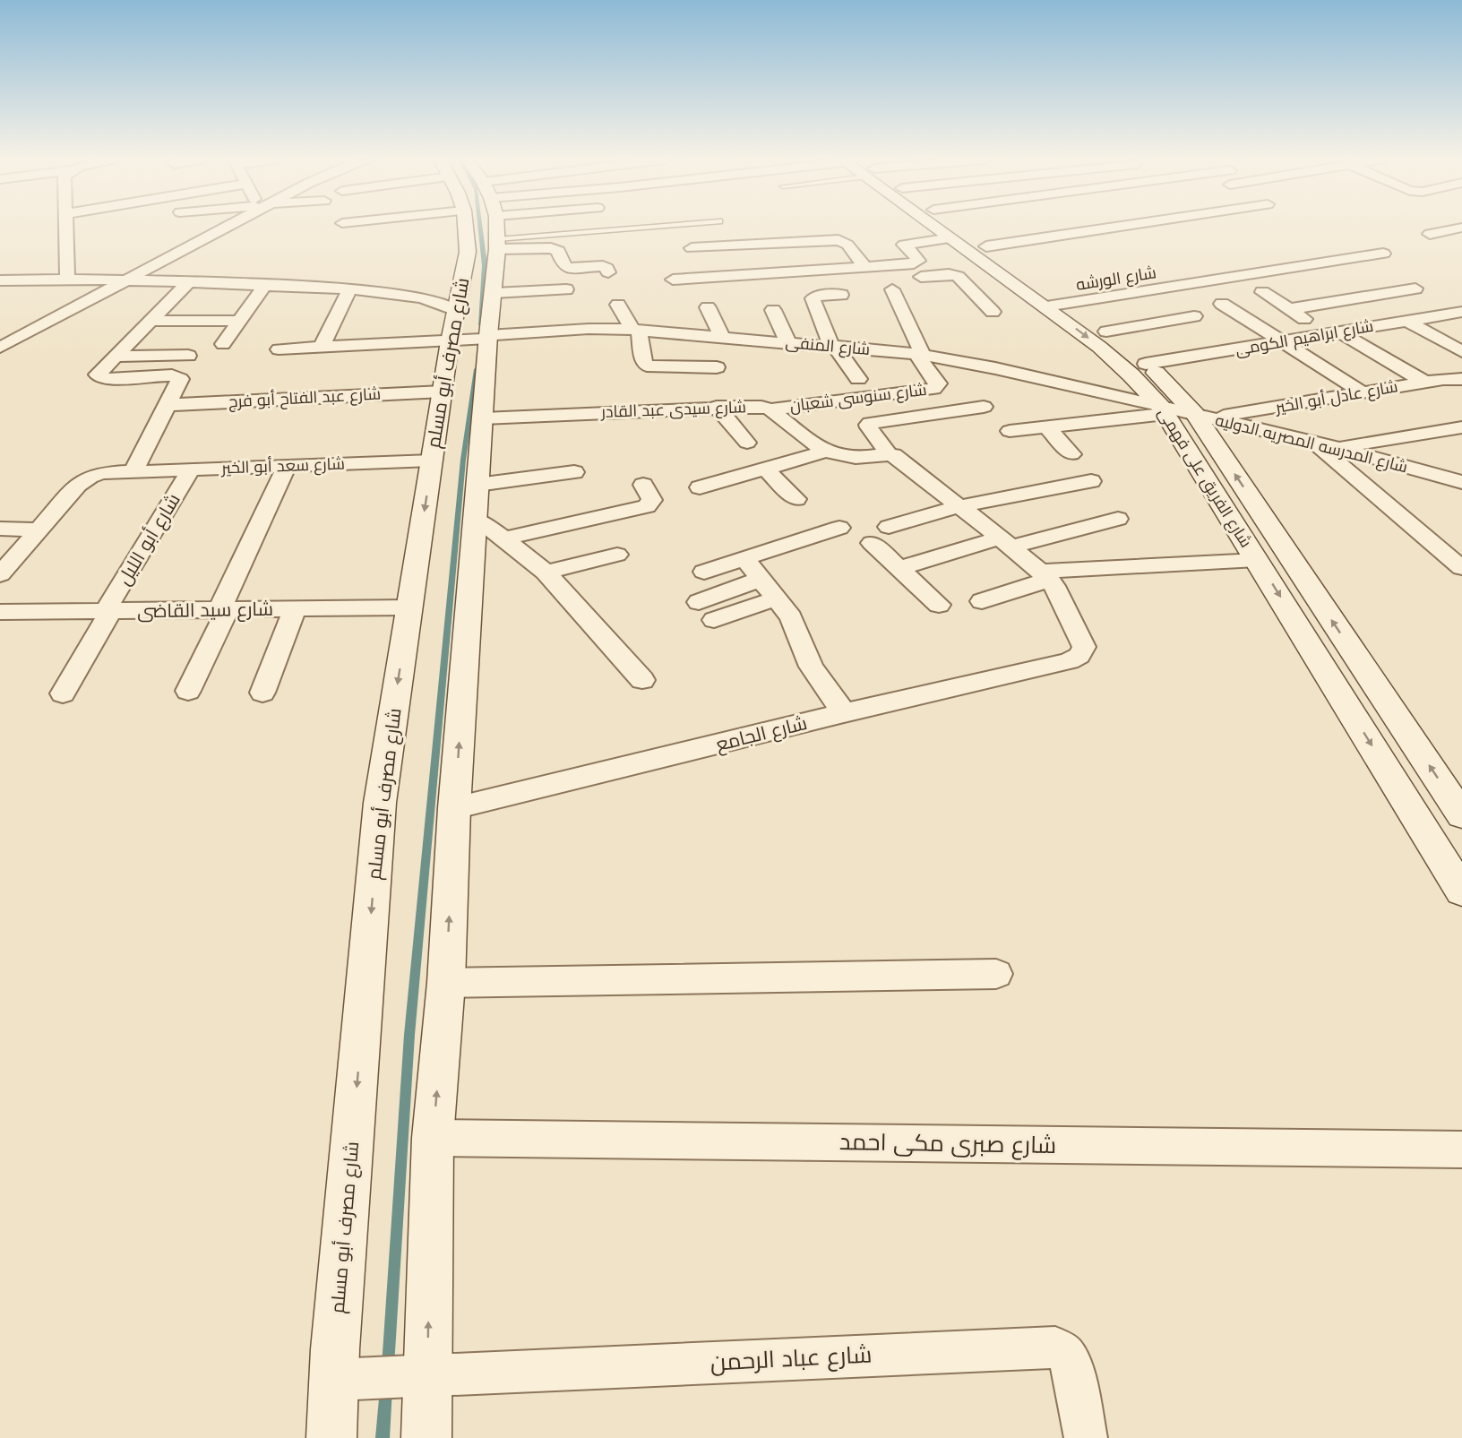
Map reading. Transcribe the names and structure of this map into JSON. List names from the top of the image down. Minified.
{"streets":{"street":["شارع الورشه","شارع ابراهيم الكومى","شارع المنفى","شارع مصرف أبو مسلم","شارع عادل أبو الخير","شارع عبد الفتاح أبو فرج","شارع سنوسى شعبان","شارع سيدى عبد القادر","شارع المدرسه المصريه الدوليه","شارع سعد أبو الخير","شارع الفريق على فهمى","شارع أبو الليل","شارع سيد القاضى","شارع الجامع","شارع صبرى مكى احمد","شارع عباد الرحمن"]},"crossings":[["شارع الورشه","شارع الفريق على فهمى"],["شارع ابراهيم الكومى","شارع الفريق على فهمى"],["شارع المنفى","شارع مصرف أبو مسلم"],["شارع المنفى","شارع سنوسى شعبان"],["شارع المنفى","شارع المدرسه المصريه الدوليه"],["شارع المنفى","شارع الفريق على فهمى"],["شارع مصرف أبو مسلم","شارع عبد الفتاح أبو فرج"],["شارع مصرف أبو مسلم","شارع سيدى عبد القادر"],["شارع مصرف أبو مسلم","شارع سعد أبو الخير"],["شارع مصرف أبو مسلم","شارع سيد القاضى"],["شارع مصرف أبو مسلم","شارع الجامع"],["شارع مصرف أبو مسلم","شارع صبرى مكى احمد"],["شارع مصرف أبو مسلم","شارع عباد الرحمن"],["شارع عادل أبو الخير","شارع المدرسه المصريه الدوليه"],["شارع عادل أبو الخير","شارع الفريق على فهمى"],["شارع سنوسى شعبان","شارع سيدى عبد القادر"],["شارع المدرسه المصريه الدوليه","شارع الفريق على فهمى"],["شارع سعد أبو الخير","شارع أبو الليل"],["شارع أبو الليل","شارع سيد القاضى"]]}
